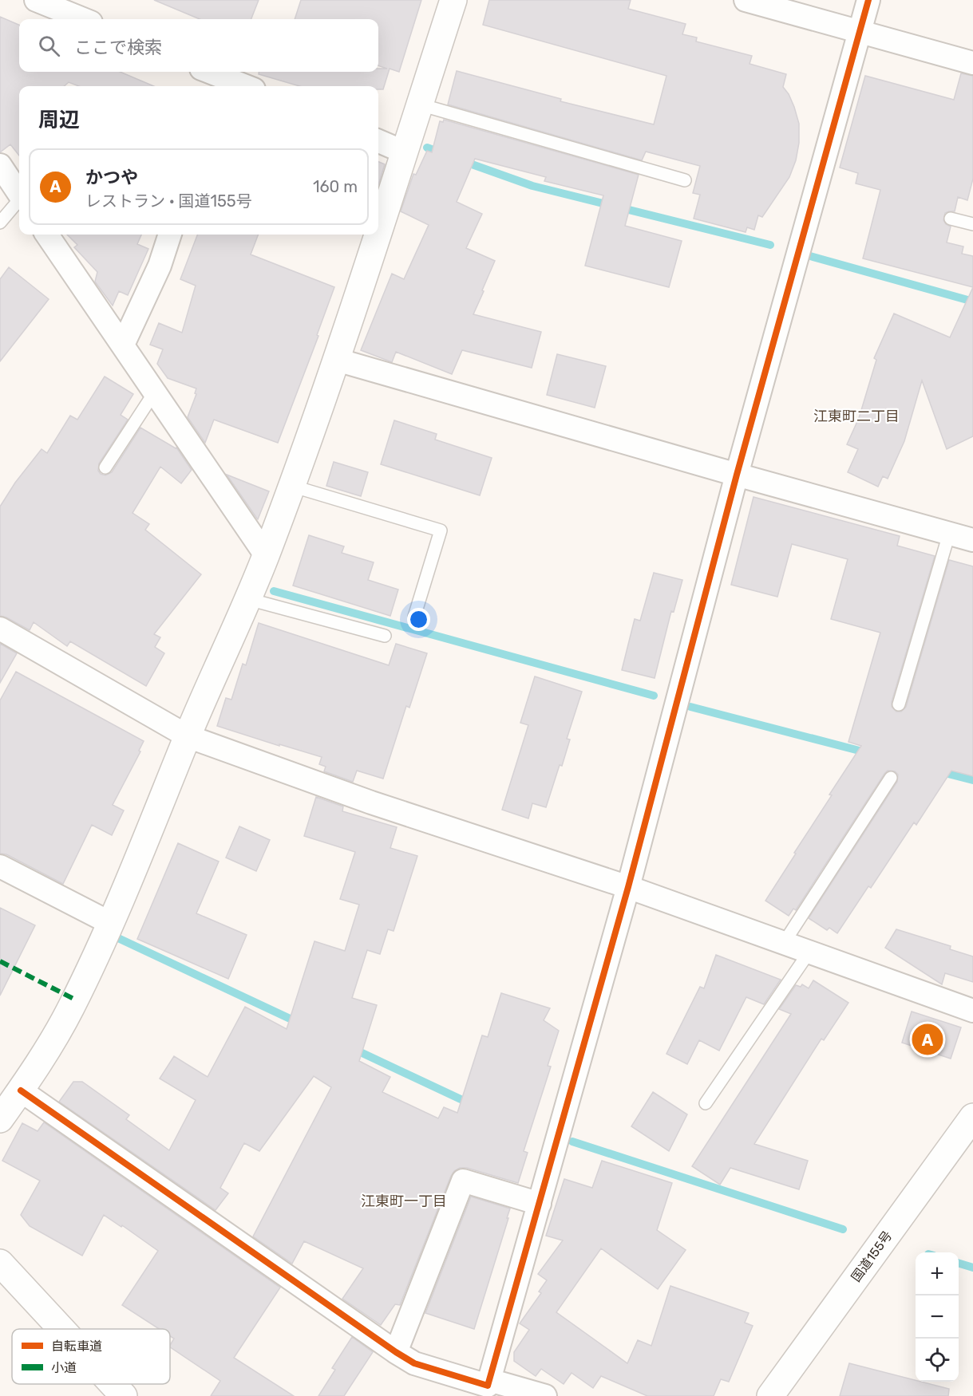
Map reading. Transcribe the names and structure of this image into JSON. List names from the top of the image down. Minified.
{"streets":{"main road":["国道155号"]},"districts":["江東町二丁目","江東町一丁目"],"legend":["自転車道","小道"],"page":{"search":"ここで検索","heading":"周辺","list":[{"mark":"A","name":"かつや","note":"レストラン · 国道155号","value":"160 m"}],"pins":"A","map_buttons":["+","−"]}}
